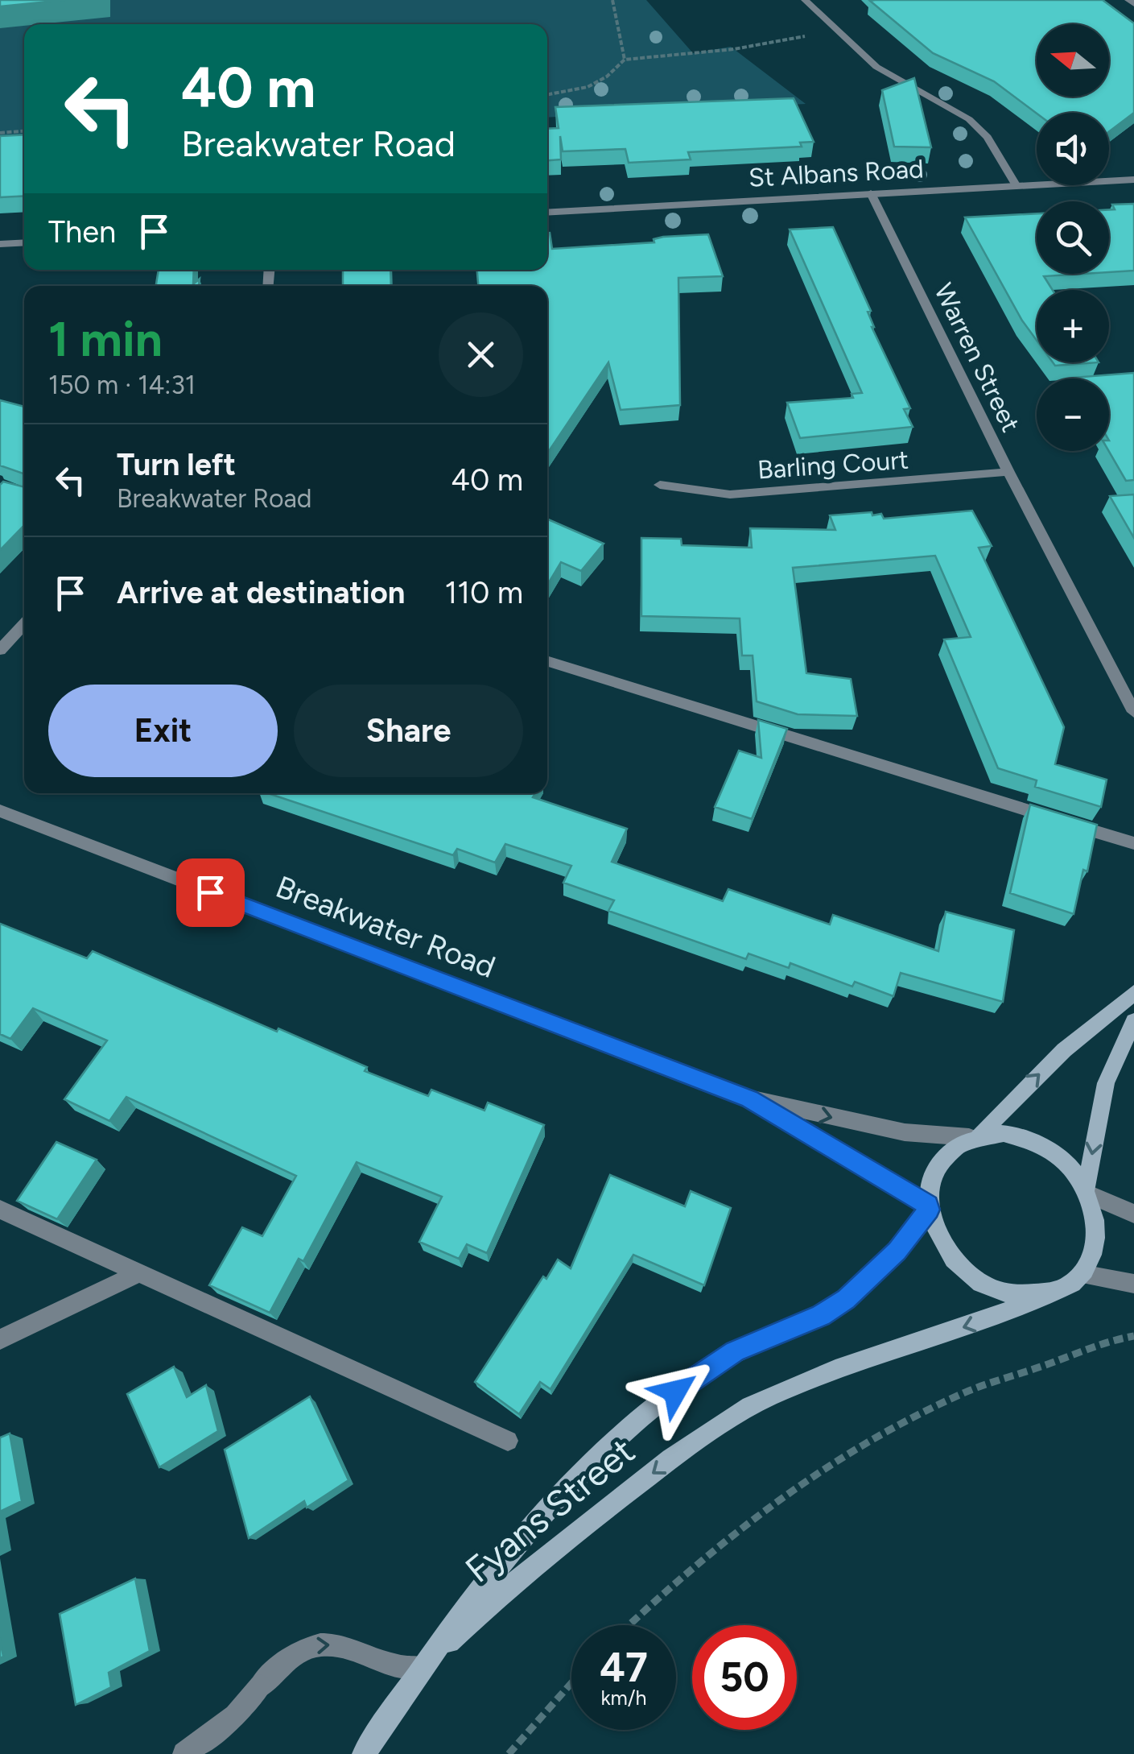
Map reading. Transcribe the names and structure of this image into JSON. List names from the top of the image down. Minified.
{"streets":{"main road":["Fyans Street"],"street":["St Albans Road","Warren Street","Barling Court","Breakwater Road"]},"crossings":[["St Albans Road","Warren Street"],["Warren Street","Barling Court"],["Breakwater Road","Fyans Street"]],"north":"left","page":{"map_buttons":["+","−"],"turn":["40 m","Breakwater Road"],"then":"Then","heading":["1 min","150 m · 14:31"],"list":[{"name":"Turn left","note":"Breakwater Road","value":"40 m"},{"name":"Arrive at destination","value":"110 m"}],"buttons":["Exit","Share"],"speed":"47 km/h","limit":"50"}}
